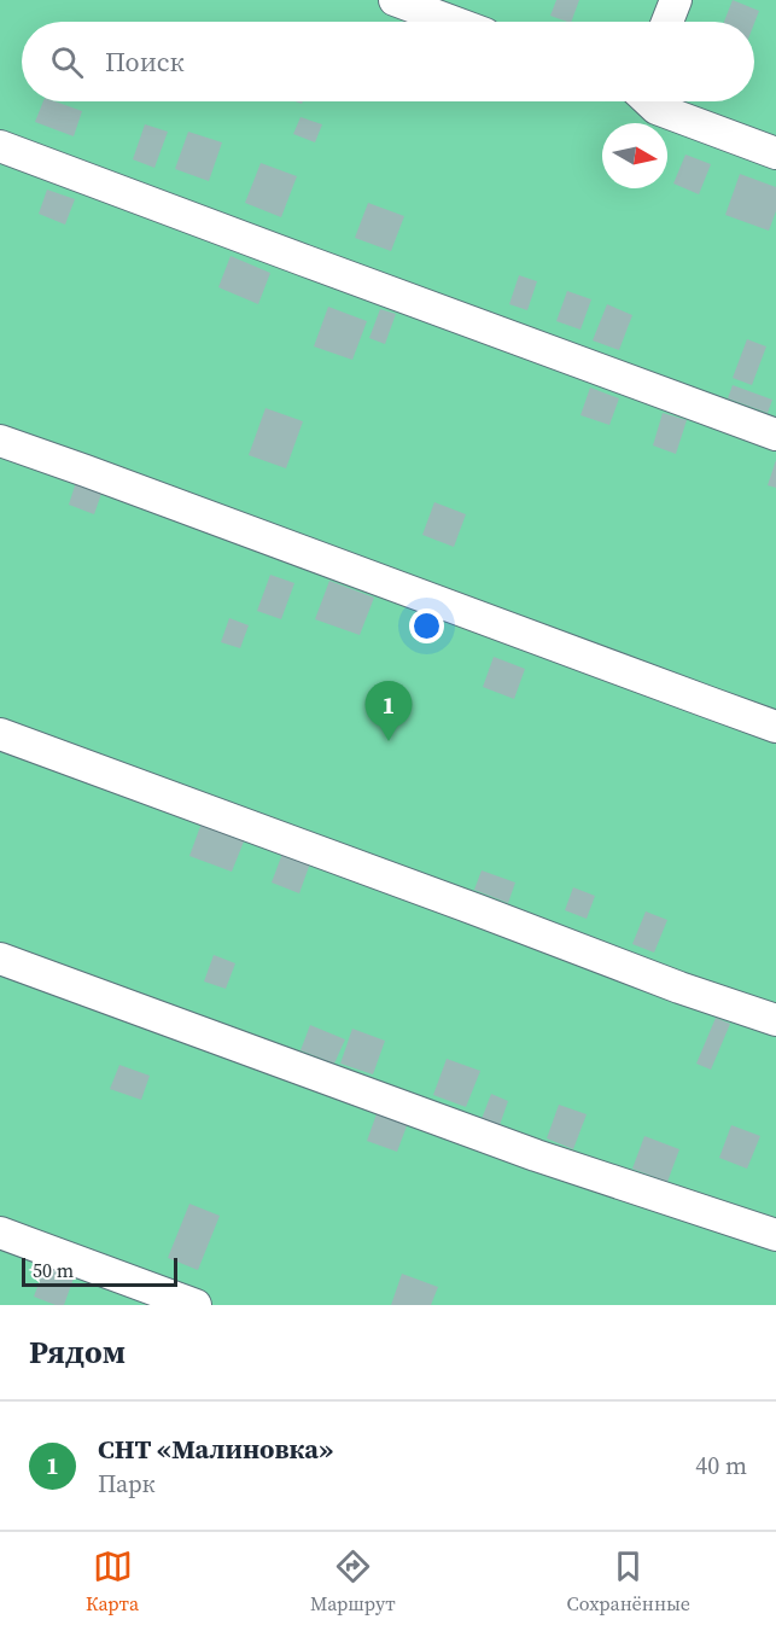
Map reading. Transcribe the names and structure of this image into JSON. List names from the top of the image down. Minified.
{"scale_bar":"50 m","north":"right","page":{"search":"Поиск","pins":"1","scale":"50 m","heading":"Рядом","list":[{"mark":"1","name":"СНТ «Малиновка»","note":"Парк","value":"40 m"}],"nav":["Карта","Маршрут","Сохранённые"]}}
